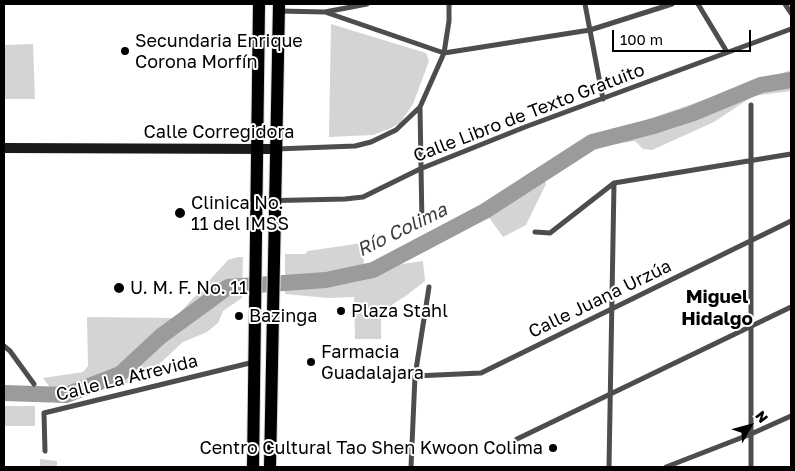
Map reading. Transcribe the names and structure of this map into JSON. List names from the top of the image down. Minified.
{"streets":{"street":["Calle Libro de Texto Gratuito","Calle Corregidora","Calle Juana Urzúa","Calle La Atrevida"]},"districts":["Miguel Hidalgo"],"water":["Río Colima"],"places":["Secundaria Enrique Corona Morfín","Clinica No. 11 del IMSS","U. M. F. No. 11","Plaza Stahl","Bazinga","Farmacia Guadalajara","Centro Cultural Tao Shen Kwoon Colima"],"scale_bar":"100 m","north":"top right"}
